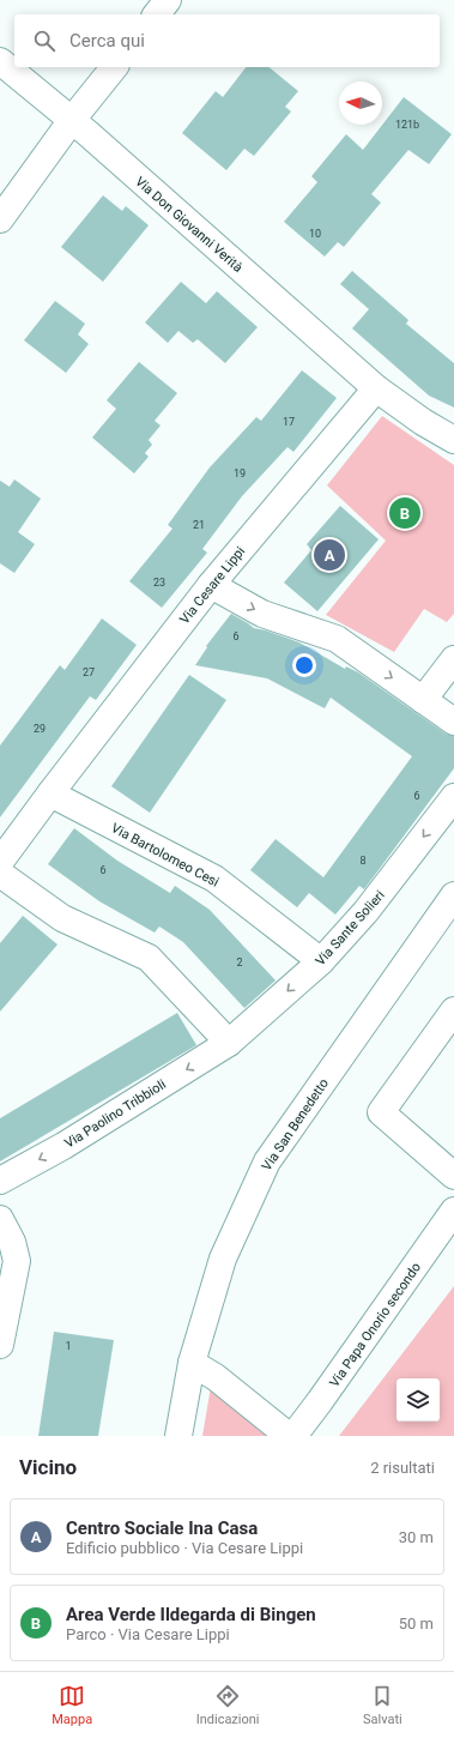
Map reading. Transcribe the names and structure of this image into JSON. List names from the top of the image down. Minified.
{"streets":{"street":["Via Don Giovanni Verità","Via Cesare Lippi","Via Bartolomeo Cesi","Via Sante Solieri","Via Paolino Tribbioli","Via San Benedetto","Via Papa Onorio secondo"]},"crossings":[["Via Don Giovanni Verità","Via Cesare Lippi"],["Via Cesare Lippi","Via Bartolomeo Cesi"],["Via Bartolomeo Cesi","Via Sante Solieri"],["Via Sante Solieri","Via Paolino Tribbioli"]],"one_way":["Via Sante Solieri","Via Paolino Tribbioli"],"house_numbers":["121b","10","17","19","21","23","6","27","29","6","8","6","2","1"],"north":"left","page":{"search":"Cerca qui","pins":["B","A"],"heading":["Vicino","2 risultati"],"list":[{"mark":"A","name":"Centro Sociale Ina Casa","note":"Edificio pubblico · Via Cesare Lippi","value":"30 m"},{"mark":"B","name":"Area Verde Ildegarda di Bingen","note":"Parco · Via Cesare Lippi","value":"50 m"}],"nav":["Mappa","Indicazioni","Salvati"]}}
